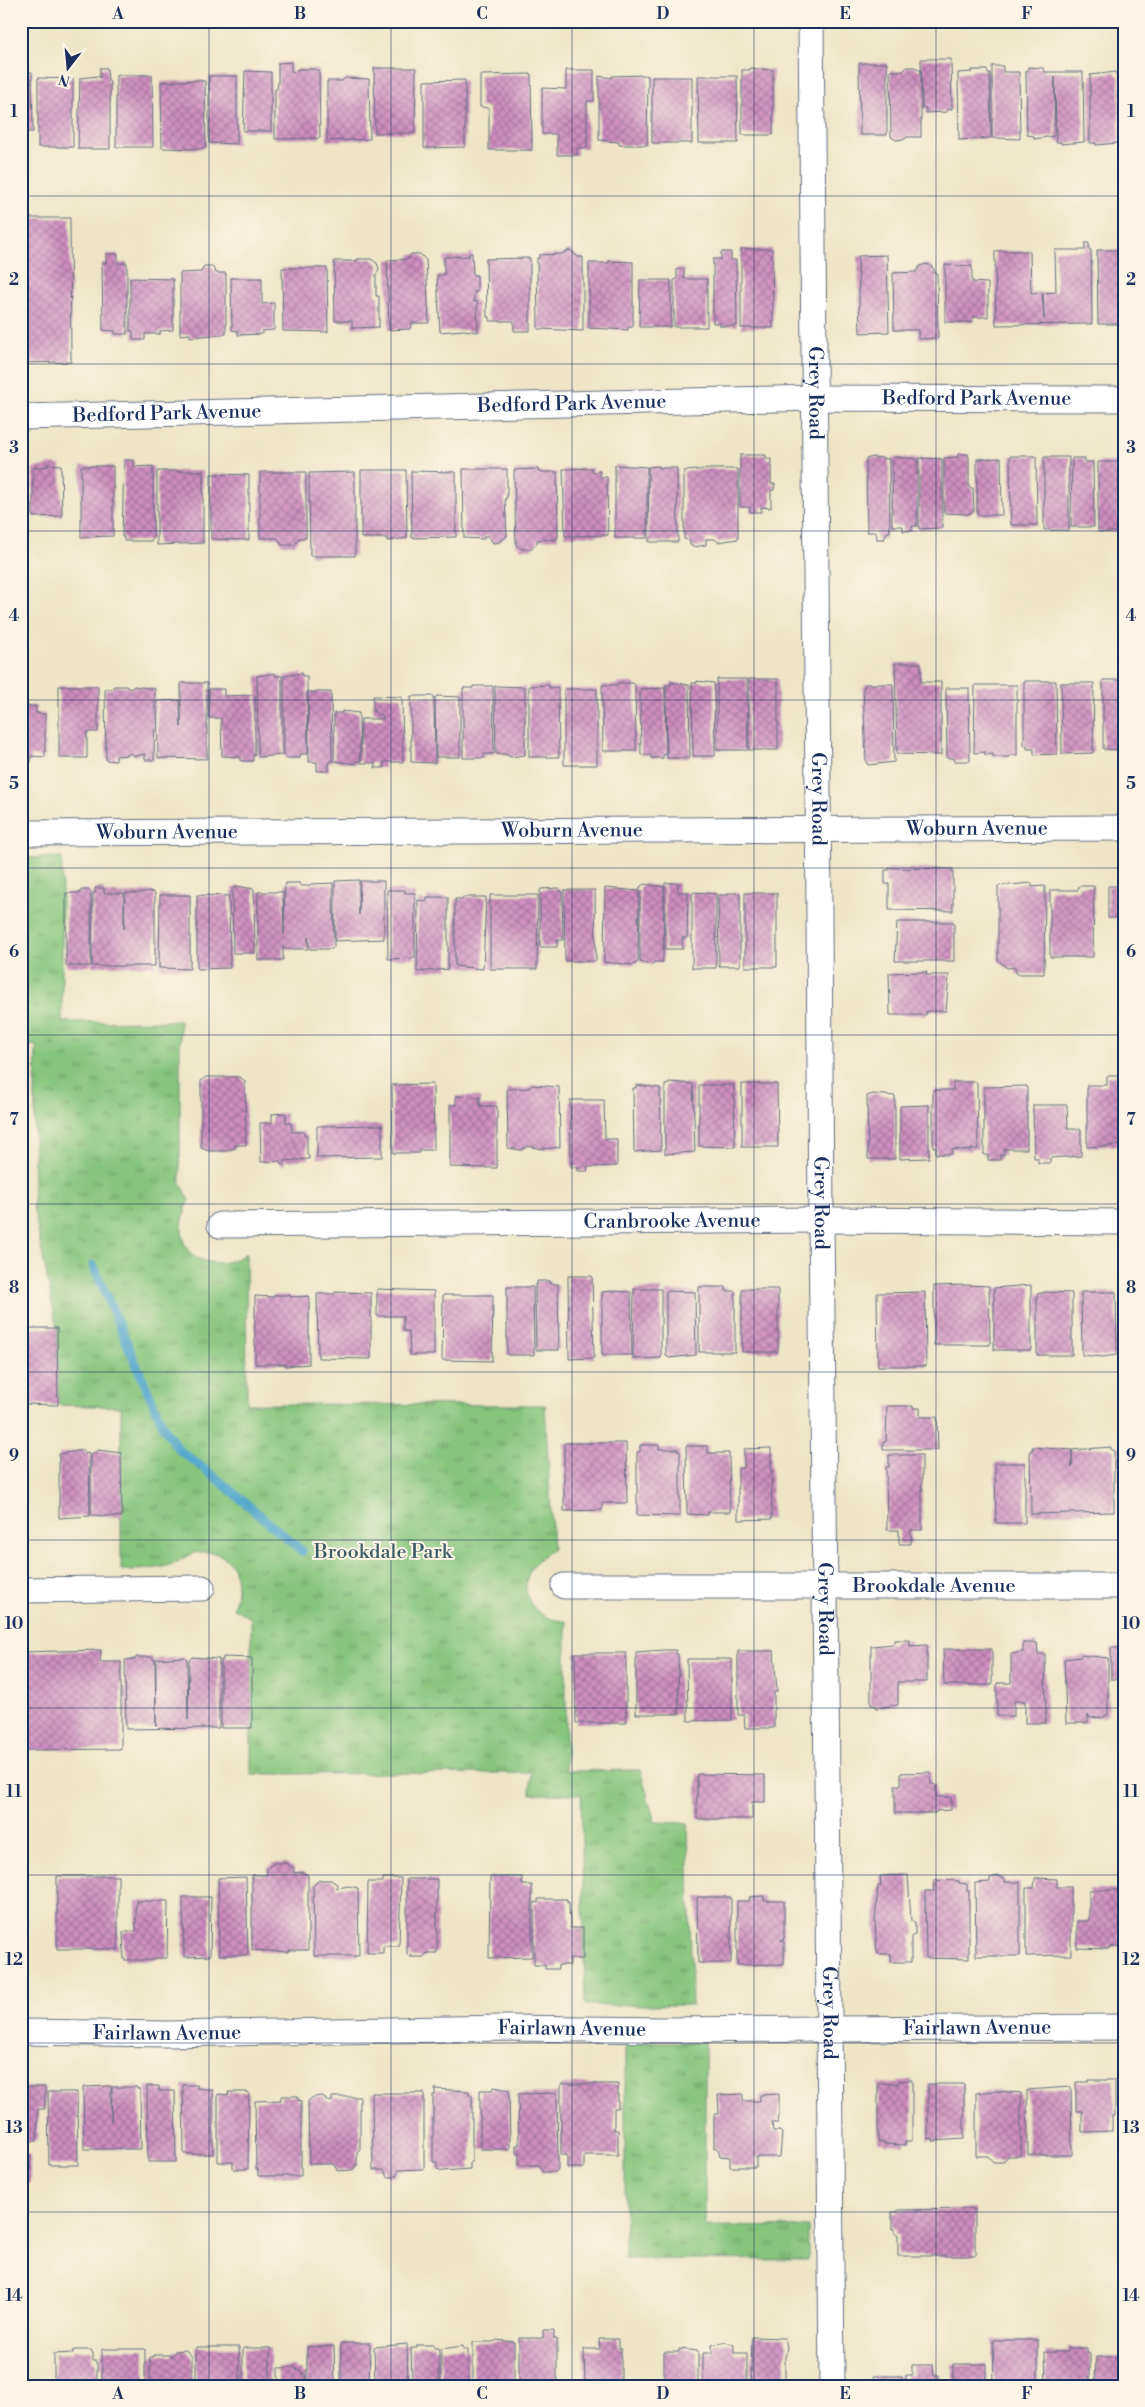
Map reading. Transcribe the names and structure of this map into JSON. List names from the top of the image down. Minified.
{"streets":{"street":["Grey Road","Bedford Park Avenue","Woburn Avenue","Cranbrooke Avenue","Brookdale Avenue","Fairlawn Avenue"]},"crossings":[["Grey Road","Bedford Park Avenue"],["Grey Road","Woburn Avenue"],["Grey Road","Cranbrooke Avenue"],["Grey Road","Brookdale Avenue"],["Grey Road","Fairlawn Avenue"]],"parks":["Brookdale Park"],"north":"bottom","grid":{"columns":["A","B","C","D","E","F"],"rows":["1","2","3","4","5","6","7","8","9","10","11","12","13","14"]}}
